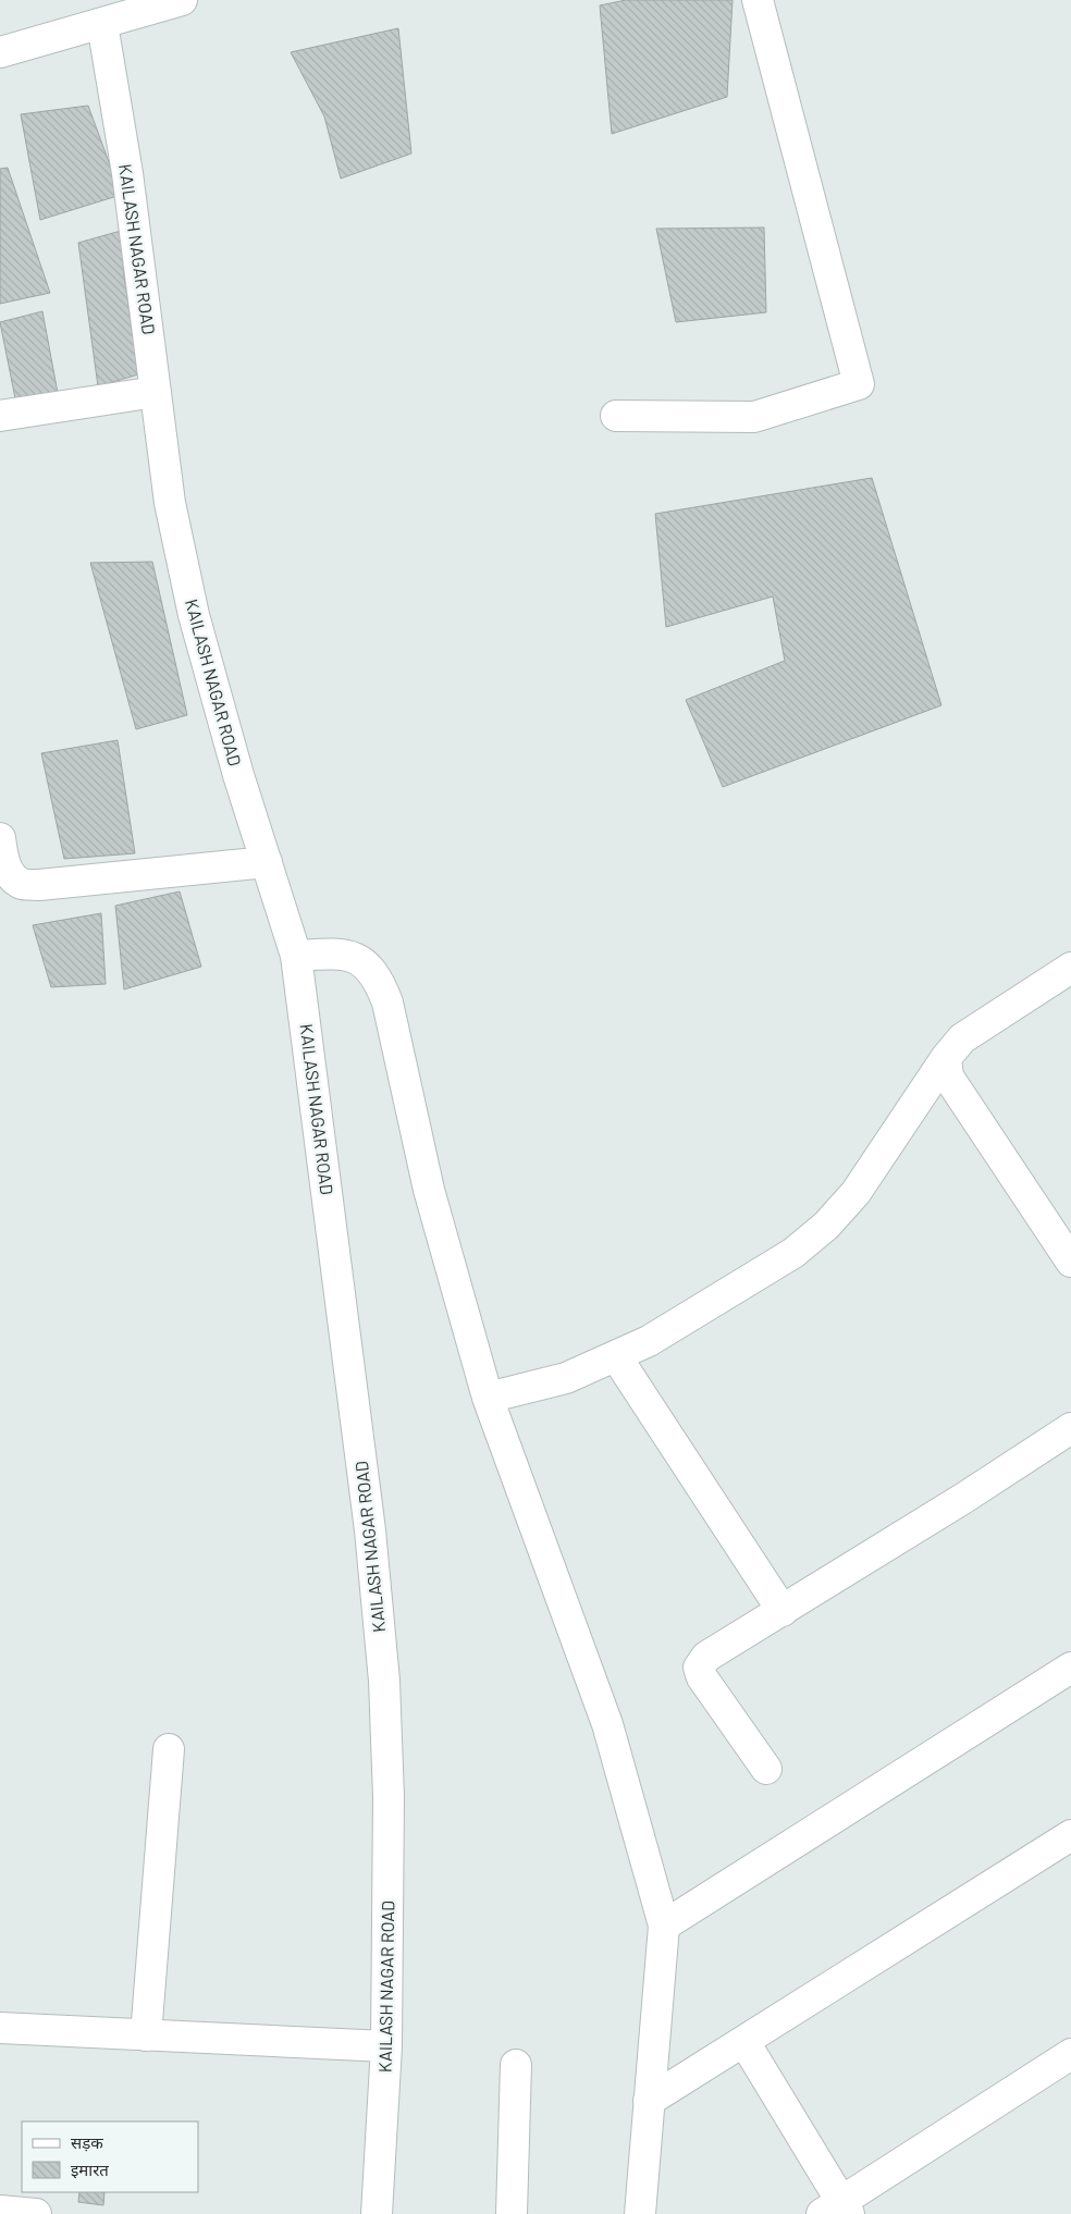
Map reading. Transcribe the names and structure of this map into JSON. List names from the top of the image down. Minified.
{"streets":{"street":["KAILASH NAGAR ROAD"]},"legend":["सड़क","इमारत"]}
